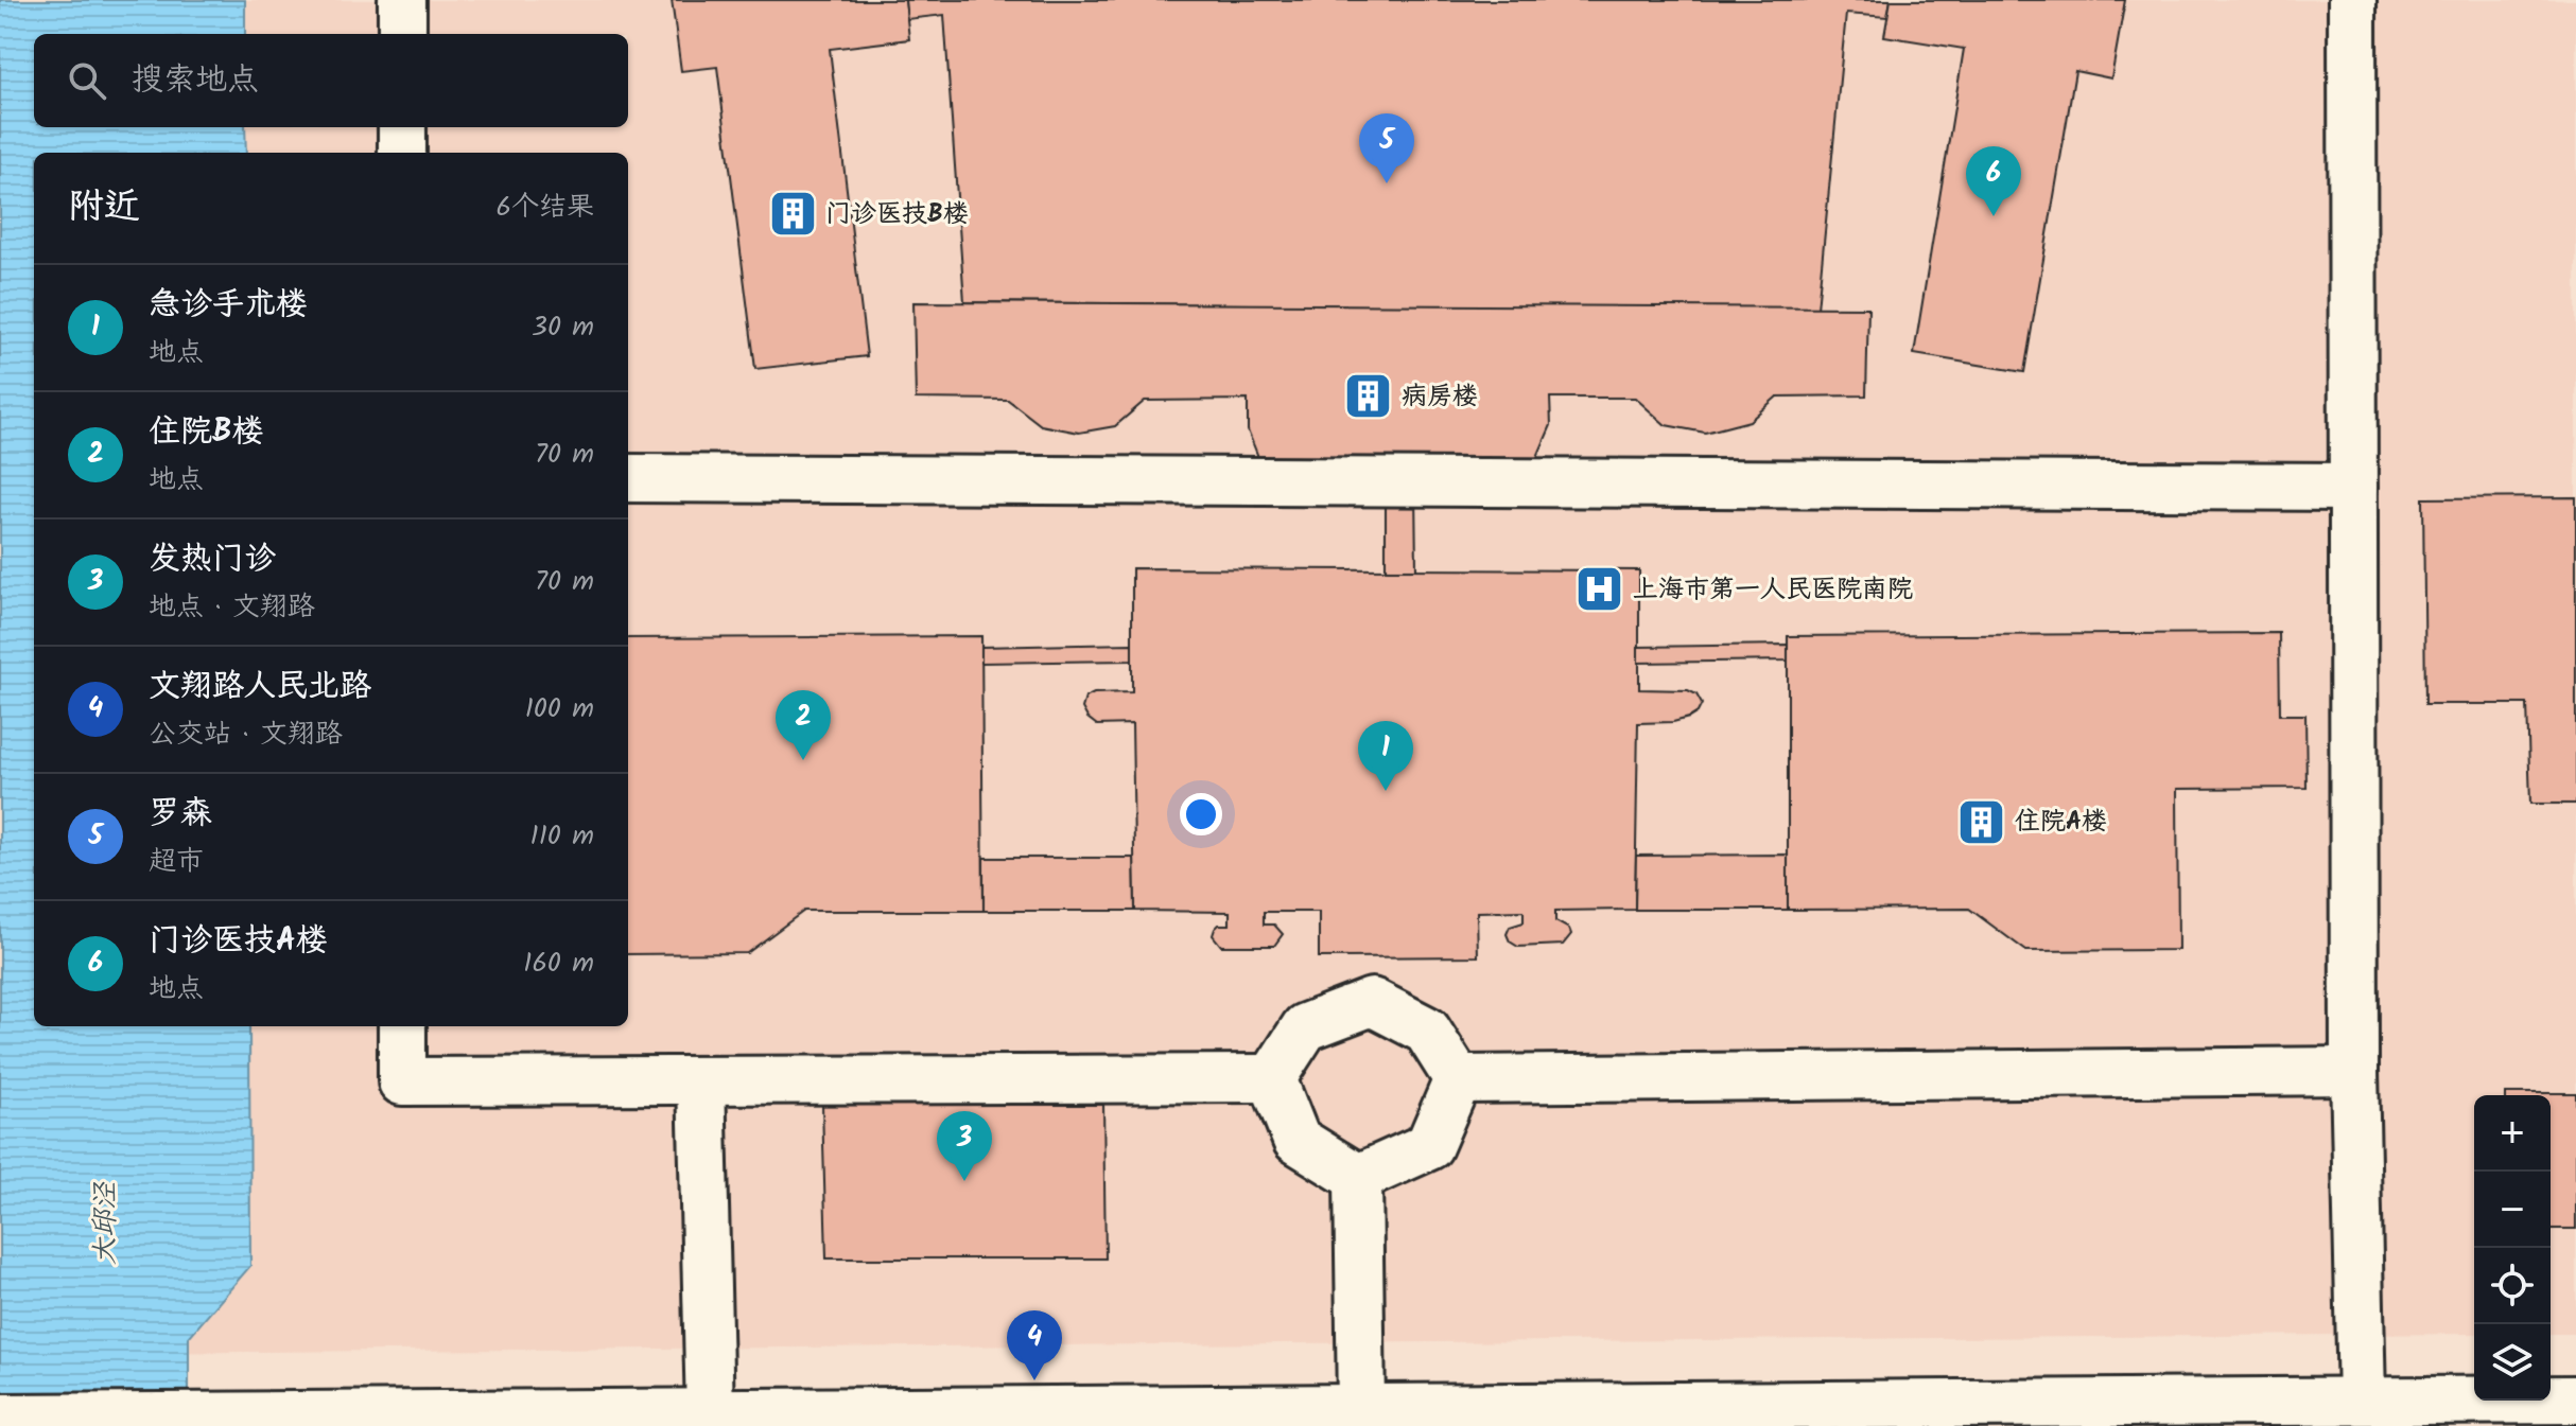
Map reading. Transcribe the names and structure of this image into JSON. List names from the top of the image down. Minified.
{"water":["大邱泾"],"places":{"building":["门诊医技B楼","病房楼","住院A楼"],"hospital":["上海市第一人民医院南院"]},"page":{"search":"搜索地点","pins":["5","6","2","1","3","4"],"heading":["附近","6个结果"],"list":[{"mark":"1","name":"急诊手术楼","note":"地点","value":"30 m"},{"mark":"2","name":"住院B楼","note":"地点","value":"70 m"},{"mark":"3","name":"发热门诊","note":"地点 · 文翔路","value":"70 m"},{"mark":"4","name":"文翔路人民北路","note":"公交站 · 文翔路","value":"100 m"},{"mark":"5","name":"罗森","note":"超市","value":"110 m"},{"mark":"6","name":"门诊医技A楼","note":"地点","value":"160 m"}],"map_buttons":["+","−"]}}
